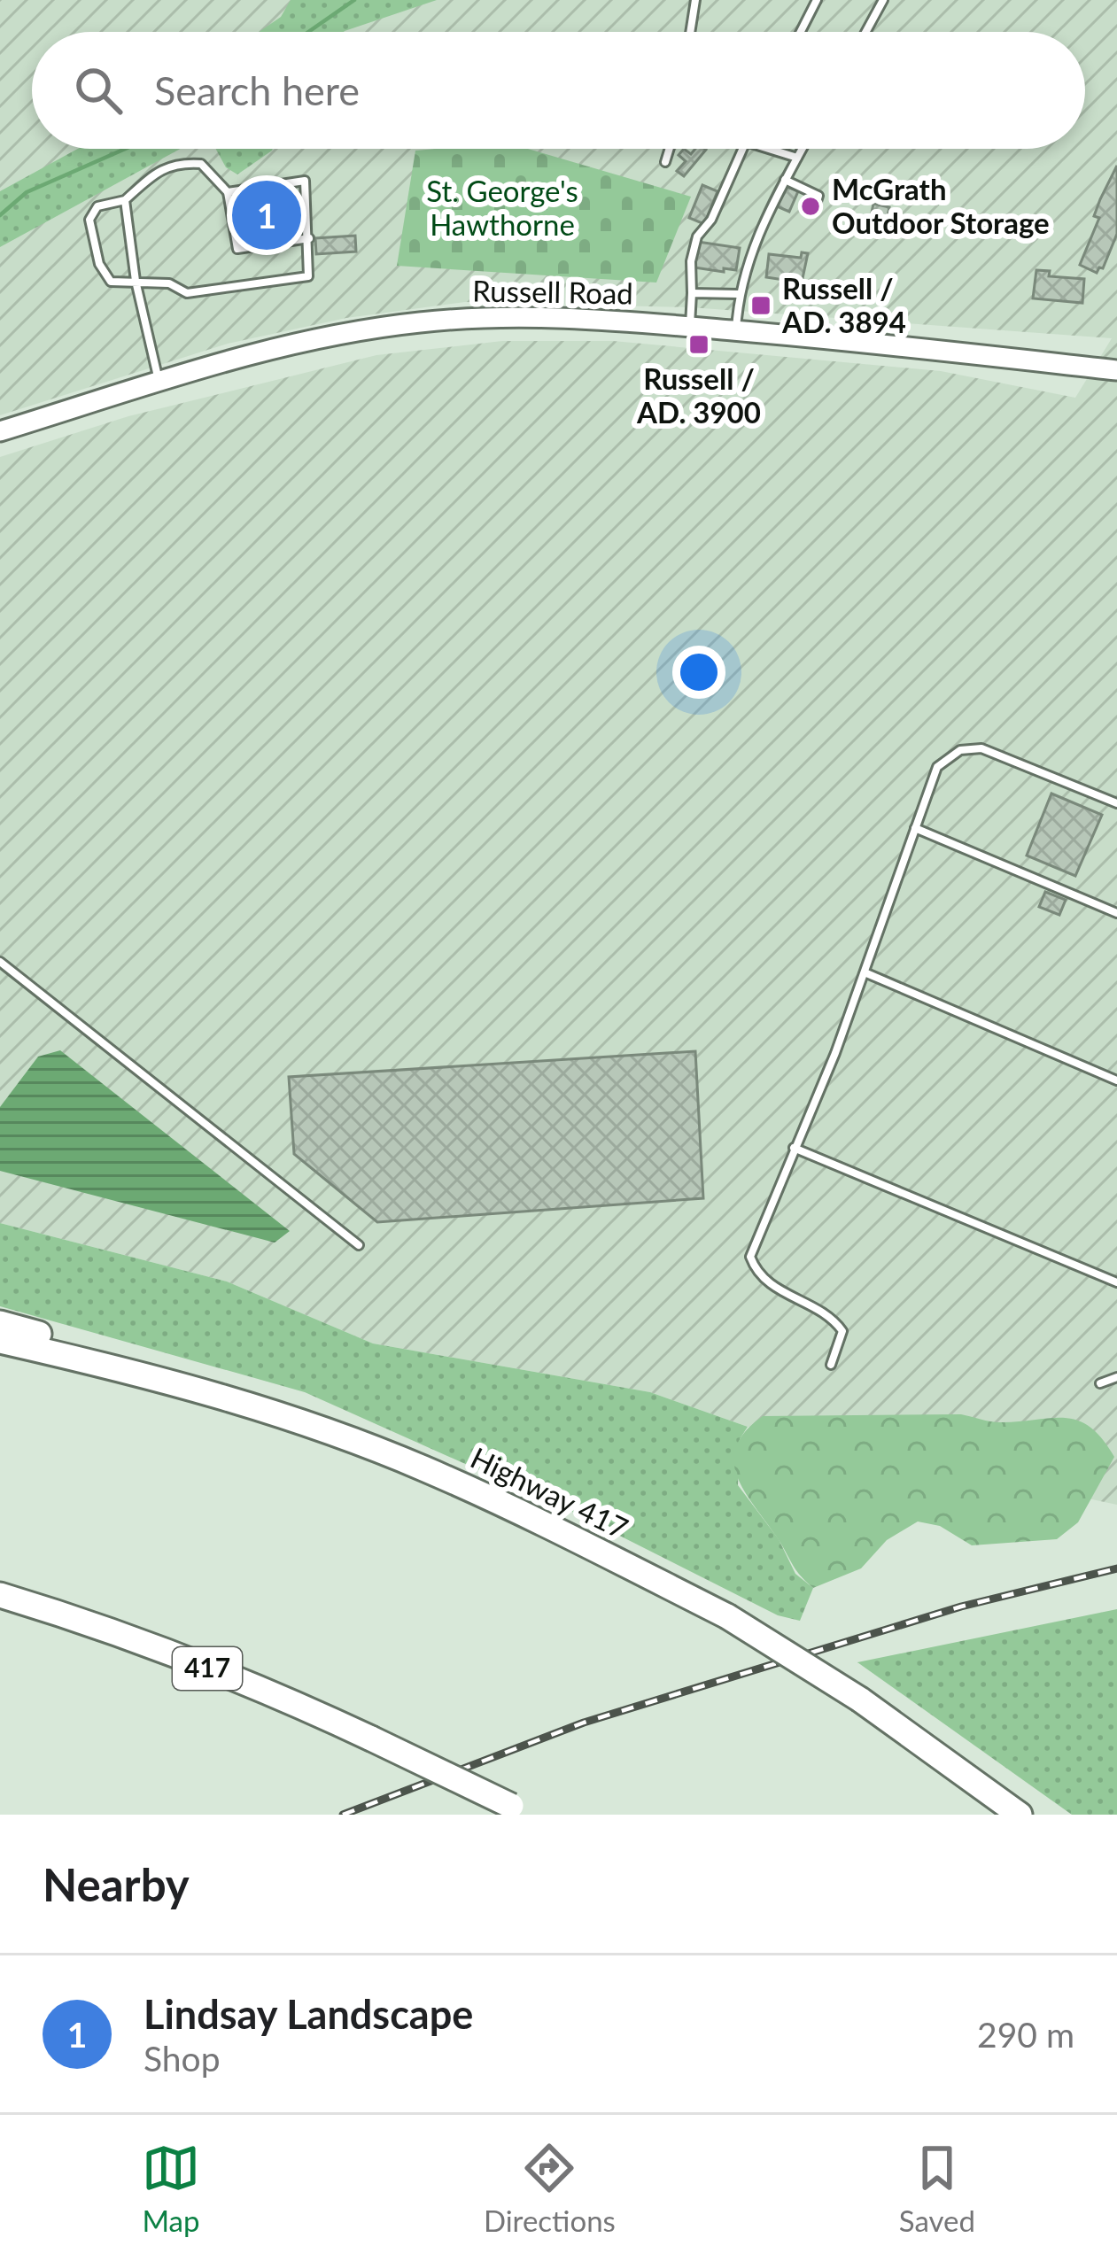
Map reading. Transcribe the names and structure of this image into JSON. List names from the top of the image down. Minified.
{"streets":{"highway":["Highway 417","417"],"main road":["Russell Road"]},"parks":["St. George's Hawthorne"],"places":{"other":["McGrath Outdoor Storage"],"transit":["Russell / AD. 3894","Russell / AD. 3900"]},"page":{"search":"Search here","pins":"1","heading":"Nearby","list":[{"mark":"1","name":"Lindsay Landscape","note":"Shop","value":"290 m"}],"nav":["Map","Directions","Saved"]}}
